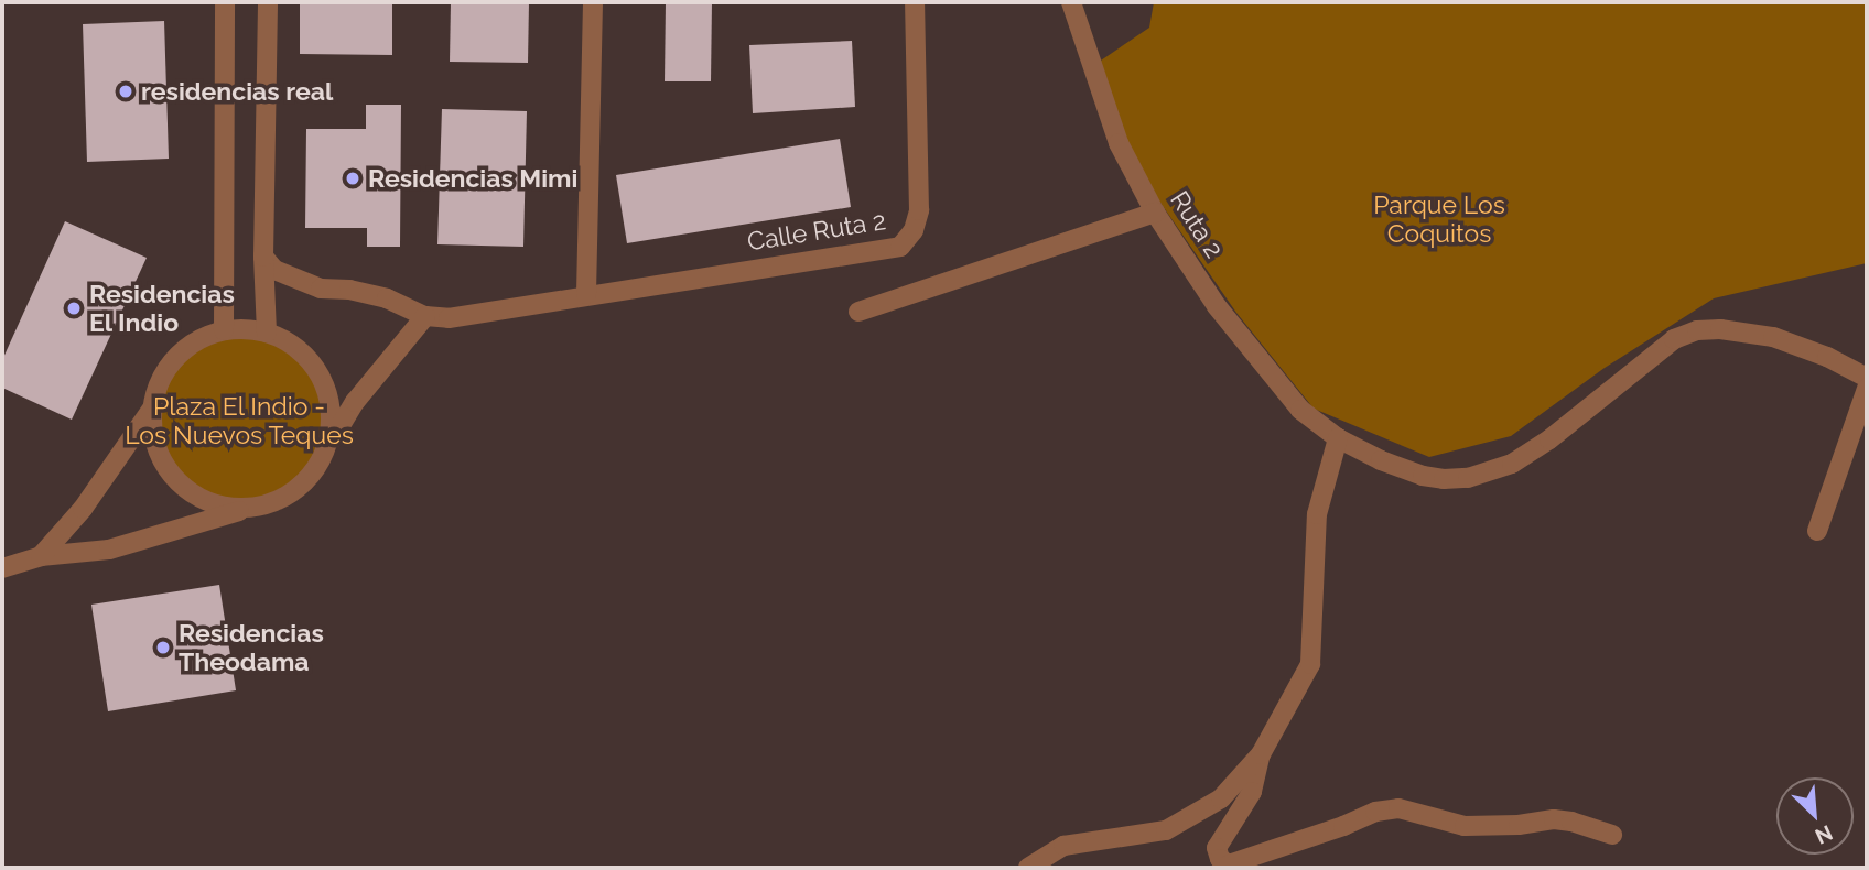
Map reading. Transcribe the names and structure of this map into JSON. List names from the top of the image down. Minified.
{"streets":{"street":["Ruta 2","Calle Ruta 2"]},"parks":["Parque Los Coquitos","Plaza El Indio - Los Nuevos Teques"],"places":["residencias real","Residencias Mimi","Residencias El Indio","Residencias Theodama"],"north":"bottom right"}
